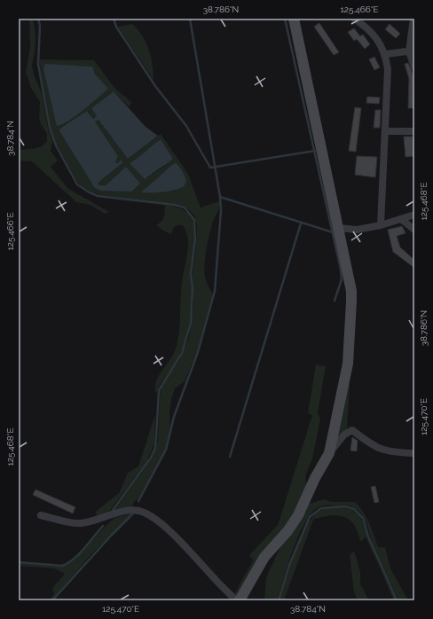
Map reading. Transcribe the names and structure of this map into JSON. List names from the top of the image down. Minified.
{"coordinates":["38.786°N","125.466°E","38.784°N","125.468°E","125.470°E"]}
